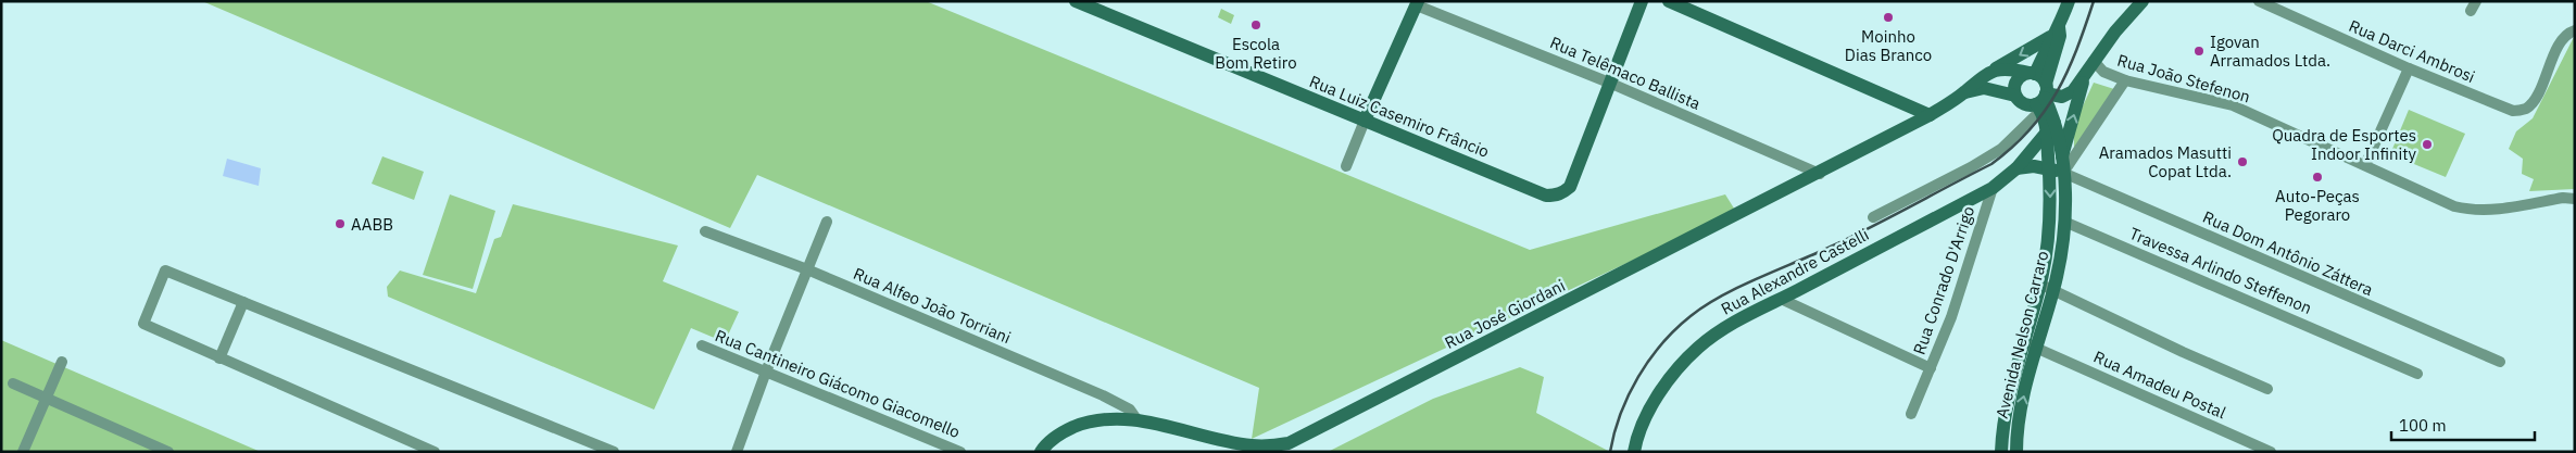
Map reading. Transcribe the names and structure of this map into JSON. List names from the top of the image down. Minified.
{"streets":{"street":["Rua Darci Ambrosi","Rua Telêmaco Ballista","Rua João Stefenon","Rua Luiz Casemiro Frâncio","Rua Dom Antônio Záttera","Travessa Arlindo Steffenon","Rua Alexandre Castelli","Rua Conrado D'Arrigo","Rua Alfeo João Torriani","Rua José Giordani","Avenida Nelson Carraro","Rua Cantineiro Giácomo Giacomello","Rua Amadeu Postal"]},"crossings":[["Rua Telêmaco Ballista","Rua Luiz Casemiro Frâncio"],["Rua Telêmaco Ballista","Rua José Giordani"],["Rua Dom Antônio Záttera","Avenida Nelson Carraro"],["Travessa Arlindo Steffenon","Avenida Nelson Carraro"],["Rua Alexandre Castelli","Rua Conrado D'Arrigo"],["Rua Alexandre Castelli","Avenida Nelson Carraro"],["Rua Alfeo João Torriani","Rua José Giordani"],["Rua José Giordani","Avenida Nelson Carraro"],["Avenida Nelson Carraro","Rua Amadeu Postal"]],"places":["Moinho Dias Branco","Escola Bom Retiro","Igovan Arramados Ltda.","Quadra de Esportes Indoor Infinity","Aramados Masutti Copat Ltda.","Auto-Peças Pegoraro","AABB"],"scale_bar":"100 m"}
